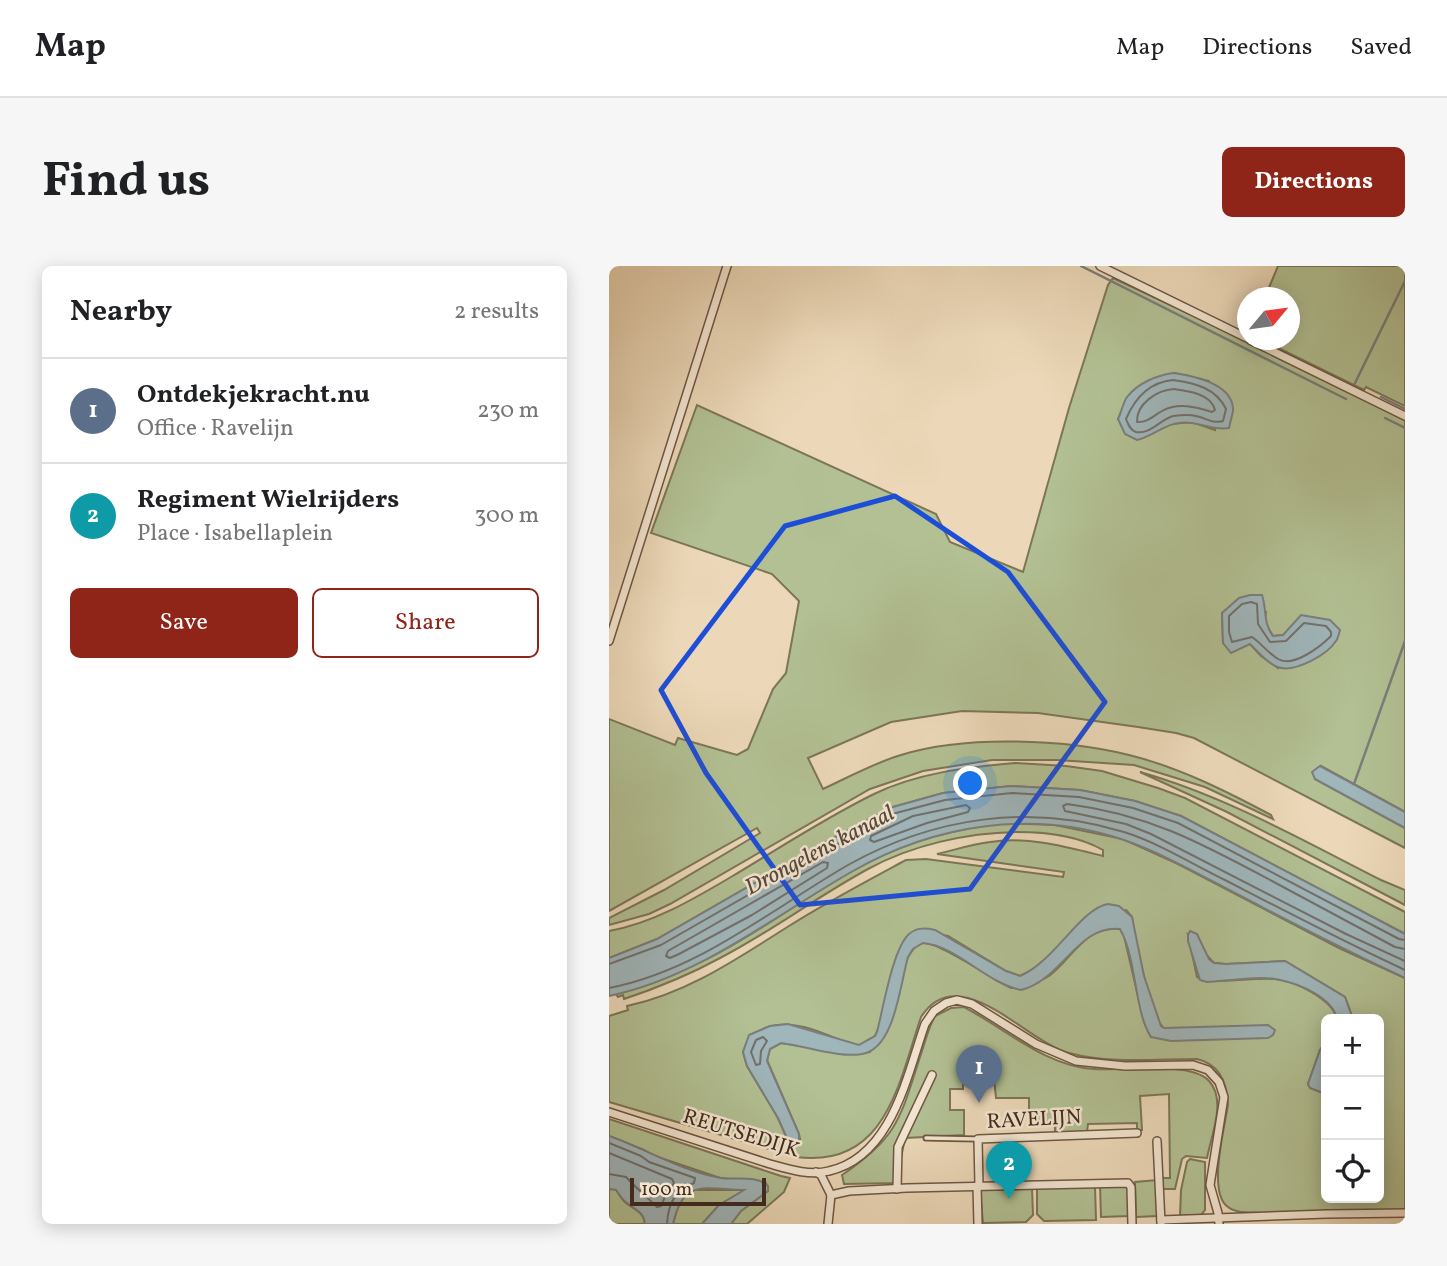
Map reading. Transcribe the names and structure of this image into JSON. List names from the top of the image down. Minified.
{"streets":{"street":["RAVELIJN","REUTSEDIJK"]},"water":["Drongelens kanaal"],"scale_bar":"100 m","north":"top right","page":{"header":"Map","nav":["Map","Directions","Saved"],"buttons":["Directions",["Save","Share"]],"title":"Find us","heading":["Nearby","2 results"],"list":[{"mark":"1","name":"Ontdekjekracht.nu","note":"Office · Ravelijn","value":"230 m"},{"mark":"2","name":"Regiment Wielrijders","note":"Place · Isabellaplein","value":"300 m"}],"map_buttons":["+","−"],"pins":["1","2"],"scale":"100 m"}}
